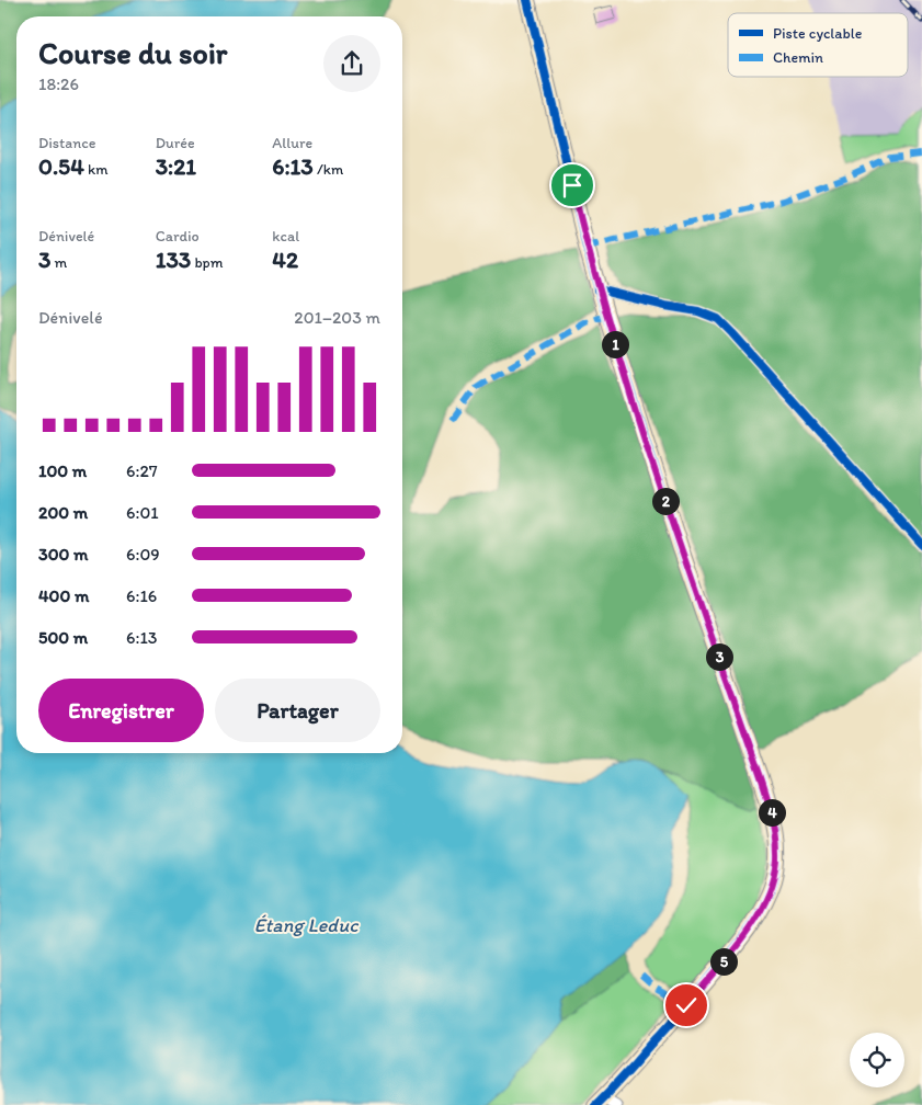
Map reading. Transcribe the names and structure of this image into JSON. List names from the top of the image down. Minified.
{"water":["Étang Leduc"],"legend":["Piste cyclable","Chemin"],"page":{"heading":["Course du soir","18:26"],"stats":[["Distance","0.54 km"],["Durée","3:21"],["Allure","6:13 /km"],["Dénivelé","3 m"],["Cardio","133 bpm"],["kcal","42"]],"chart":["Dénivelé","201–203 m"],"pins":["1","2","3","4","5"],"list":[{"name":"100 m","note":"6:27"},{"name":"200 m","note":"6:01"},{"name":"300 m","note":"6:09"},{"name":"400 m","note":"6:16"},{"name":"500 m","note":"6:13"}],"buttons":["Enregistrer","Partager"]}}
